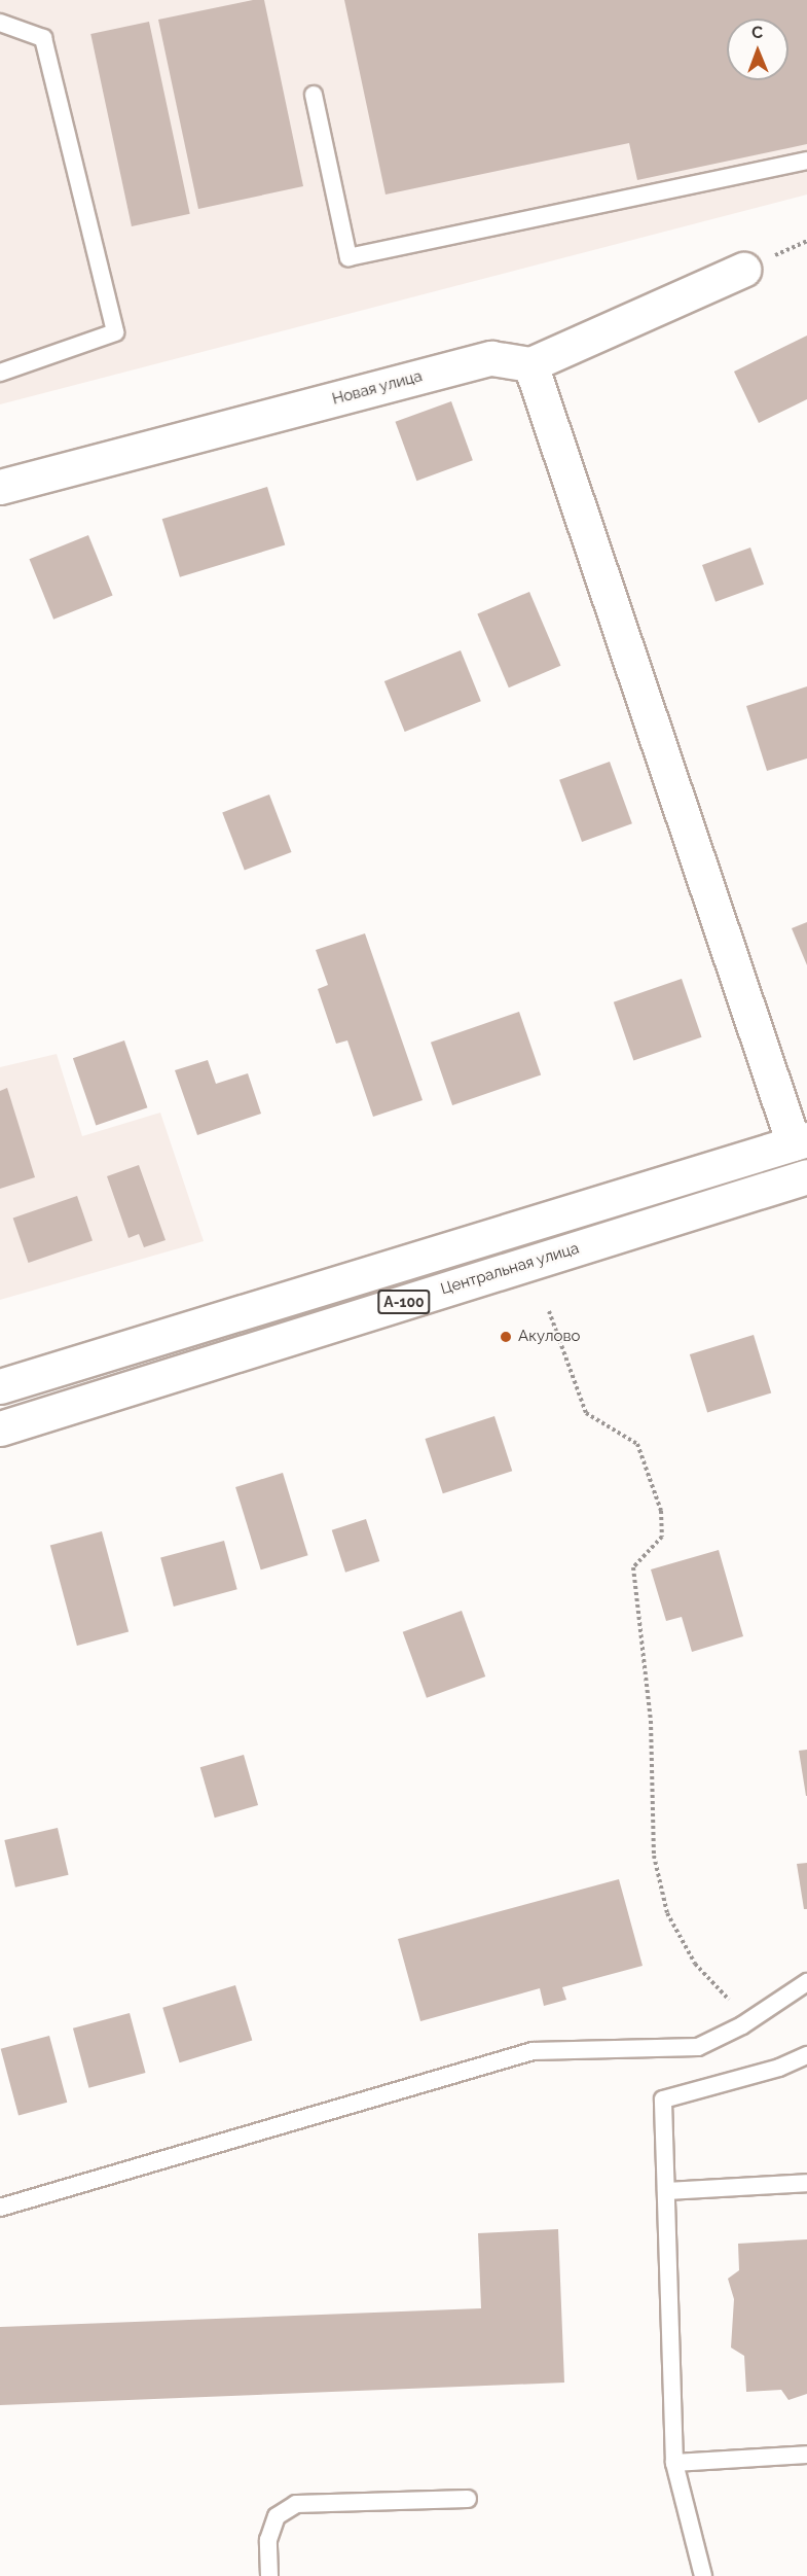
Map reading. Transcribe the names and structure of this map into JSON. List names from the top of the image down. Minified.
{"streets":{"main road":["Новая улица","Центральная улица","А-100"]},"places":["Акулово"],"north":"top"}
